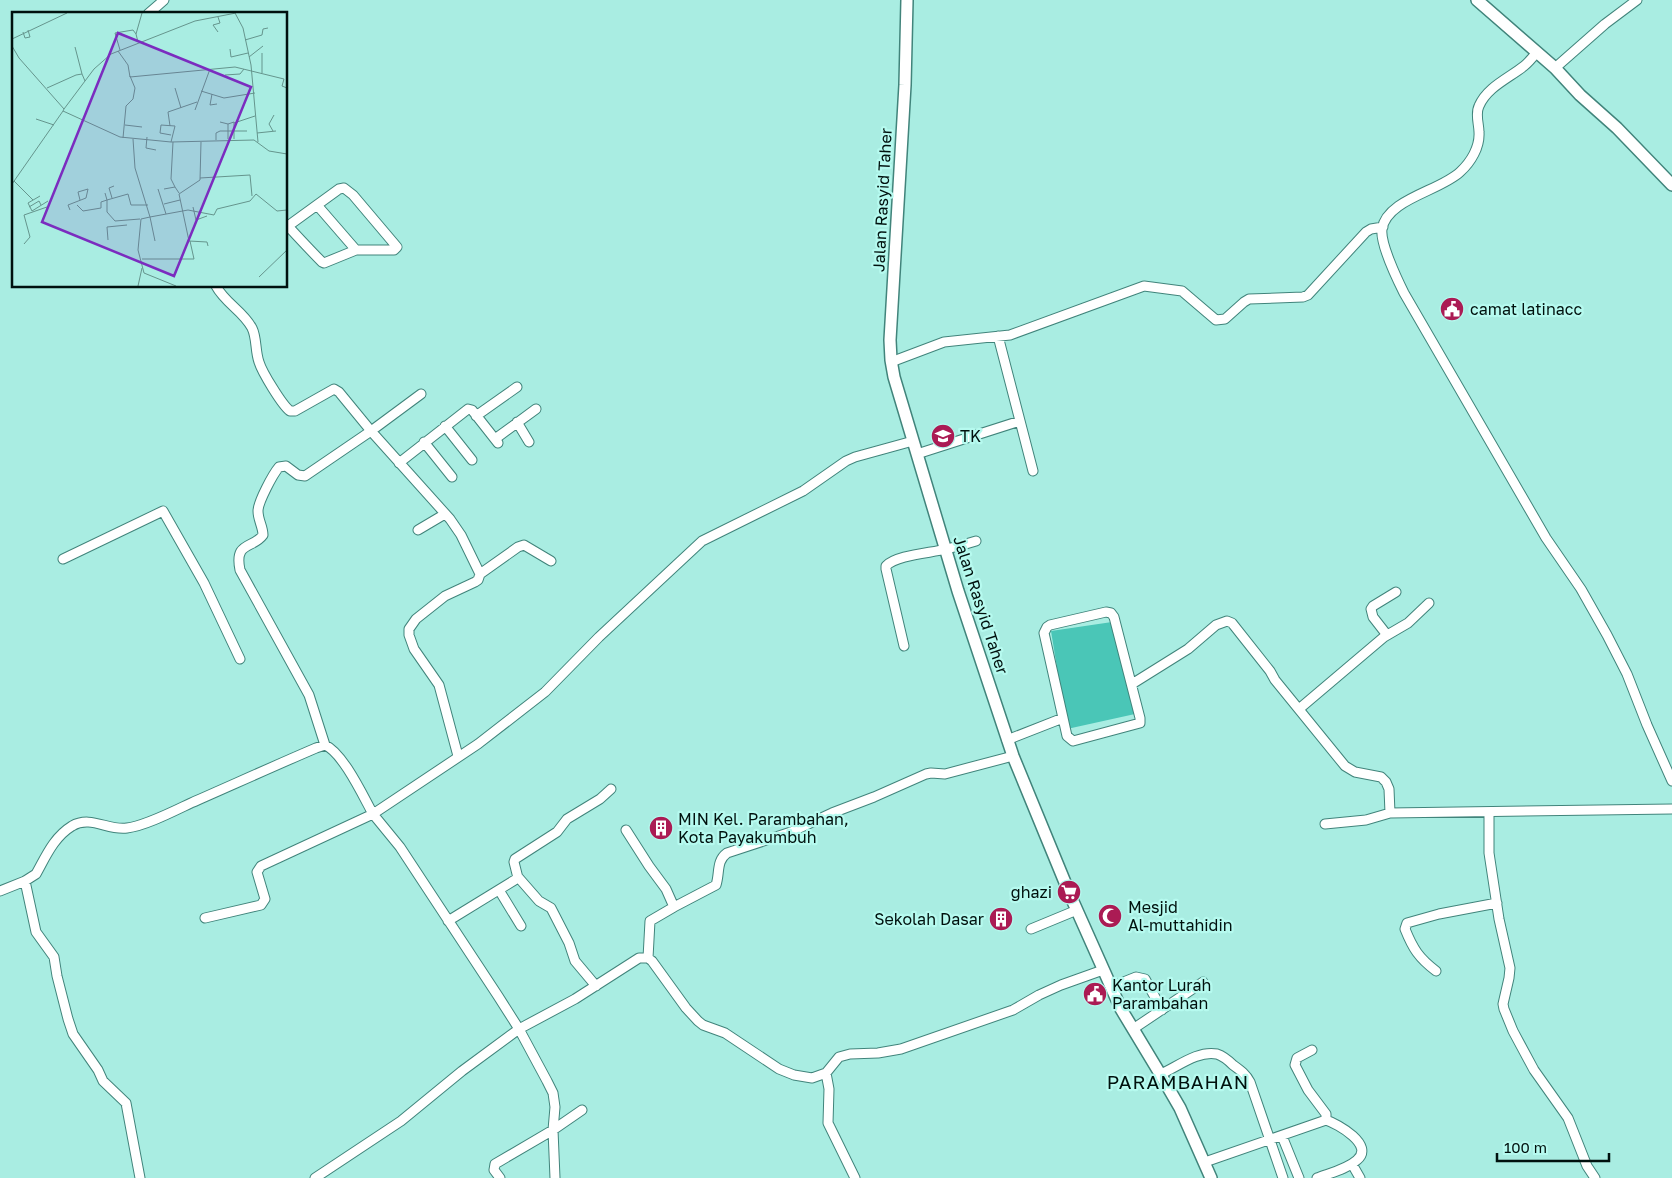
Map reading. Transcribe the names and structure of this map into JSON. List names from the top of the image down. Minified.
{"streets":{"street":["Jalan Rasyid Taher"]},"districts":["PARAMBAHAN"],"places":{"public building":["camat latinacc","Kantor Lurah Parambahan"],"school or university":["TK"],"building":["MIN Kel. Parambahan, Kota Payakumbuh","Sekolah Dasar"],"supermarket":["ghazi"],"mosque":["Mesjid Al-muttahidin"]},"scale_bar":"100 m"}
